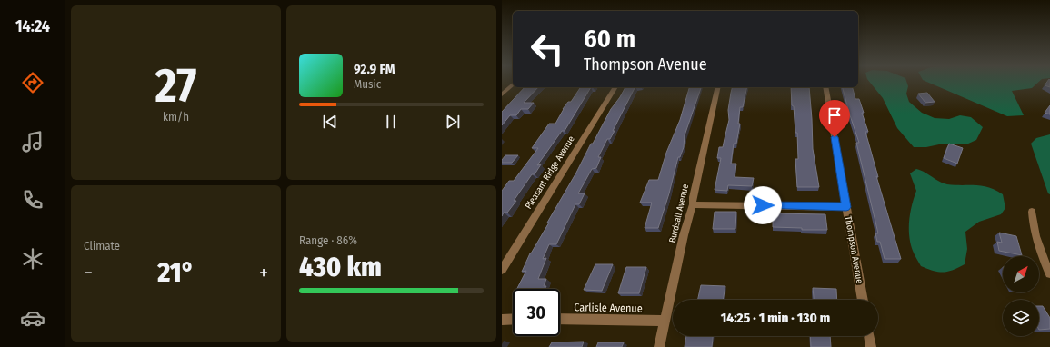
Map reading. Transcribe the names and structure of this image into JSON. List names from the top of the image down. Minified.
{"streets":{"street":["Pleasant Ridge Avenue","Burdsall Avenue","Thompson Avenue","Carlisle Avenue"]},"crossings":[["Burdsall Avenue","Carlisle Avenue"]],"north":"top right","page":{"tabs":"14:24","tile":[["27","km/h"],"Climate",["Range · 86%","430 km"]],"turn":["60 m","Thompson Avenue"],"song":["92.9 FM","Music"],"heat":["−","21°","+"],"limit":"30","trip":"14:25 · 1 min · 130 m"}}
